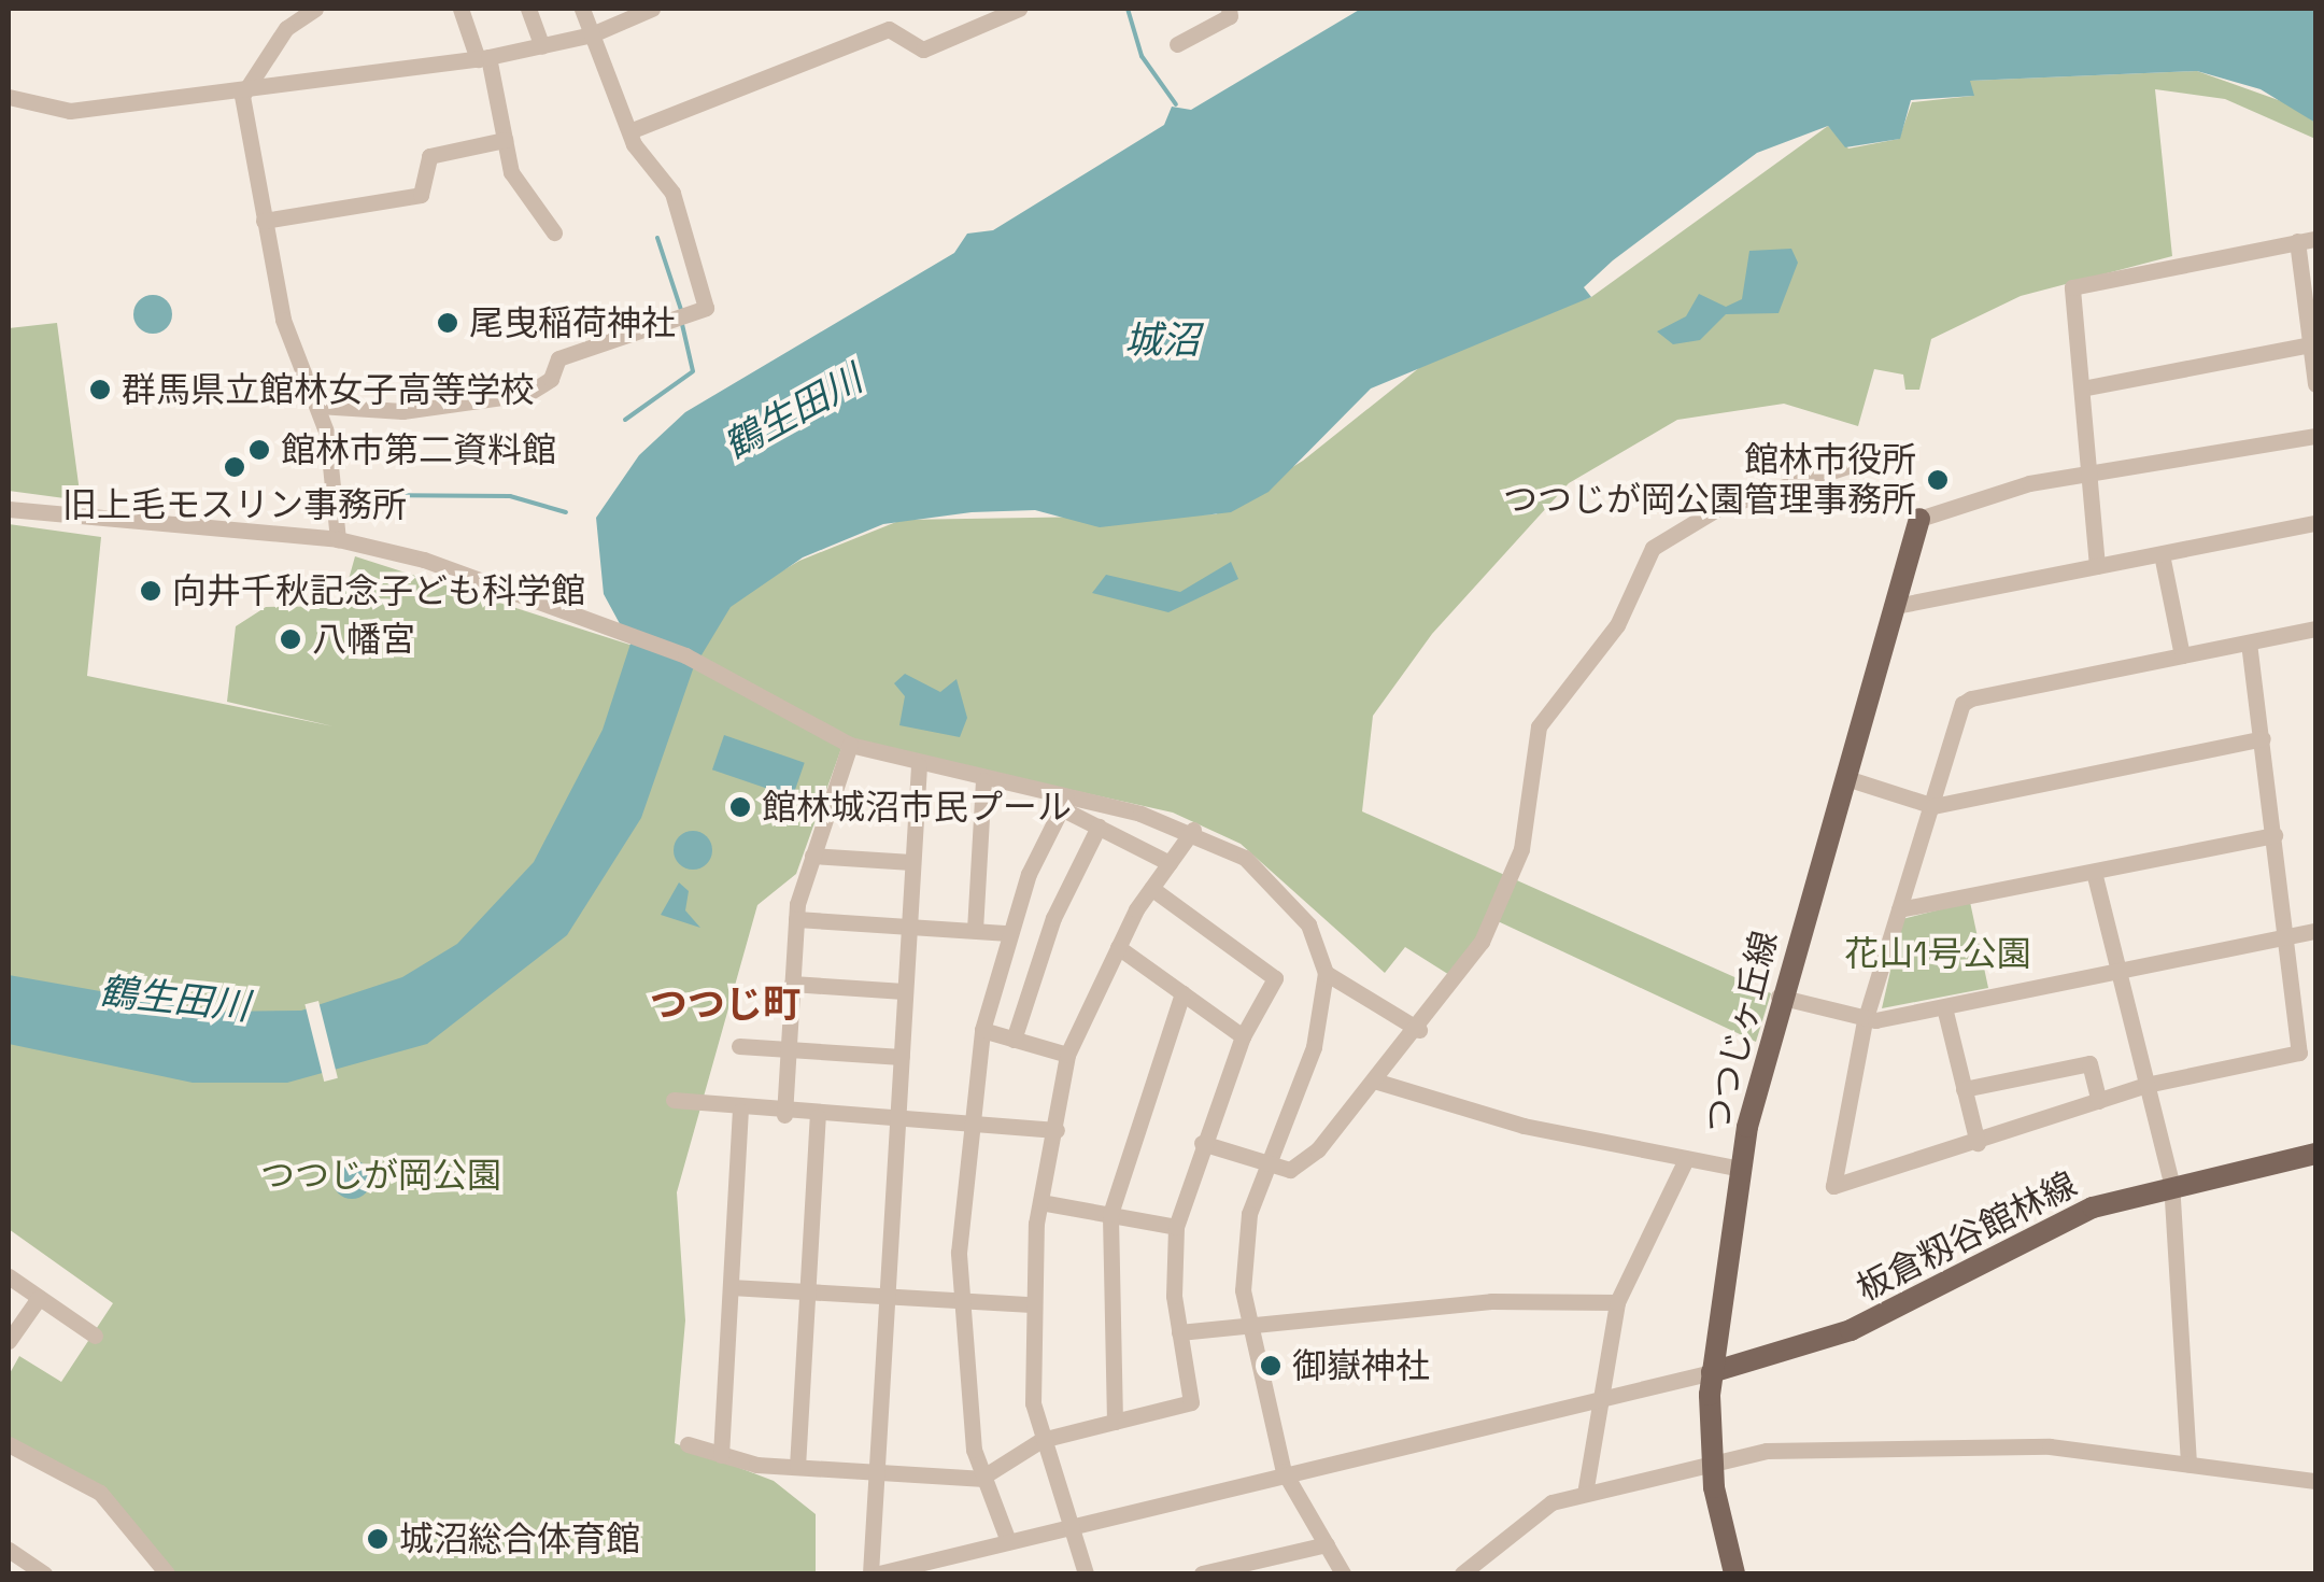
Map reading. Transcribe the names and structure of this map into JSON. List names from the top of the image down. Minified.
{"streets":{"main road":["つつじヶ丘線","板倉籾谷館林線"]},"crossings":[["つつじヶ丘線","板倉籾谷館林線"]],"districts":["つつじ町"],"water":["城沼","鶴生田川"],"parks":["花山1号公園","つつじが岡公園"],"places":["尾曳稲荷神社","群馬県立館林女子高等学校","館林市第二資料館","旧上毛モスリン事務所","館林市役所 つつじが岡公園管理事務所","向井千秋記念子ども科学館","八幡宮","館林城沼市民プール","御嶽神社","城沼総合体育館"]}
